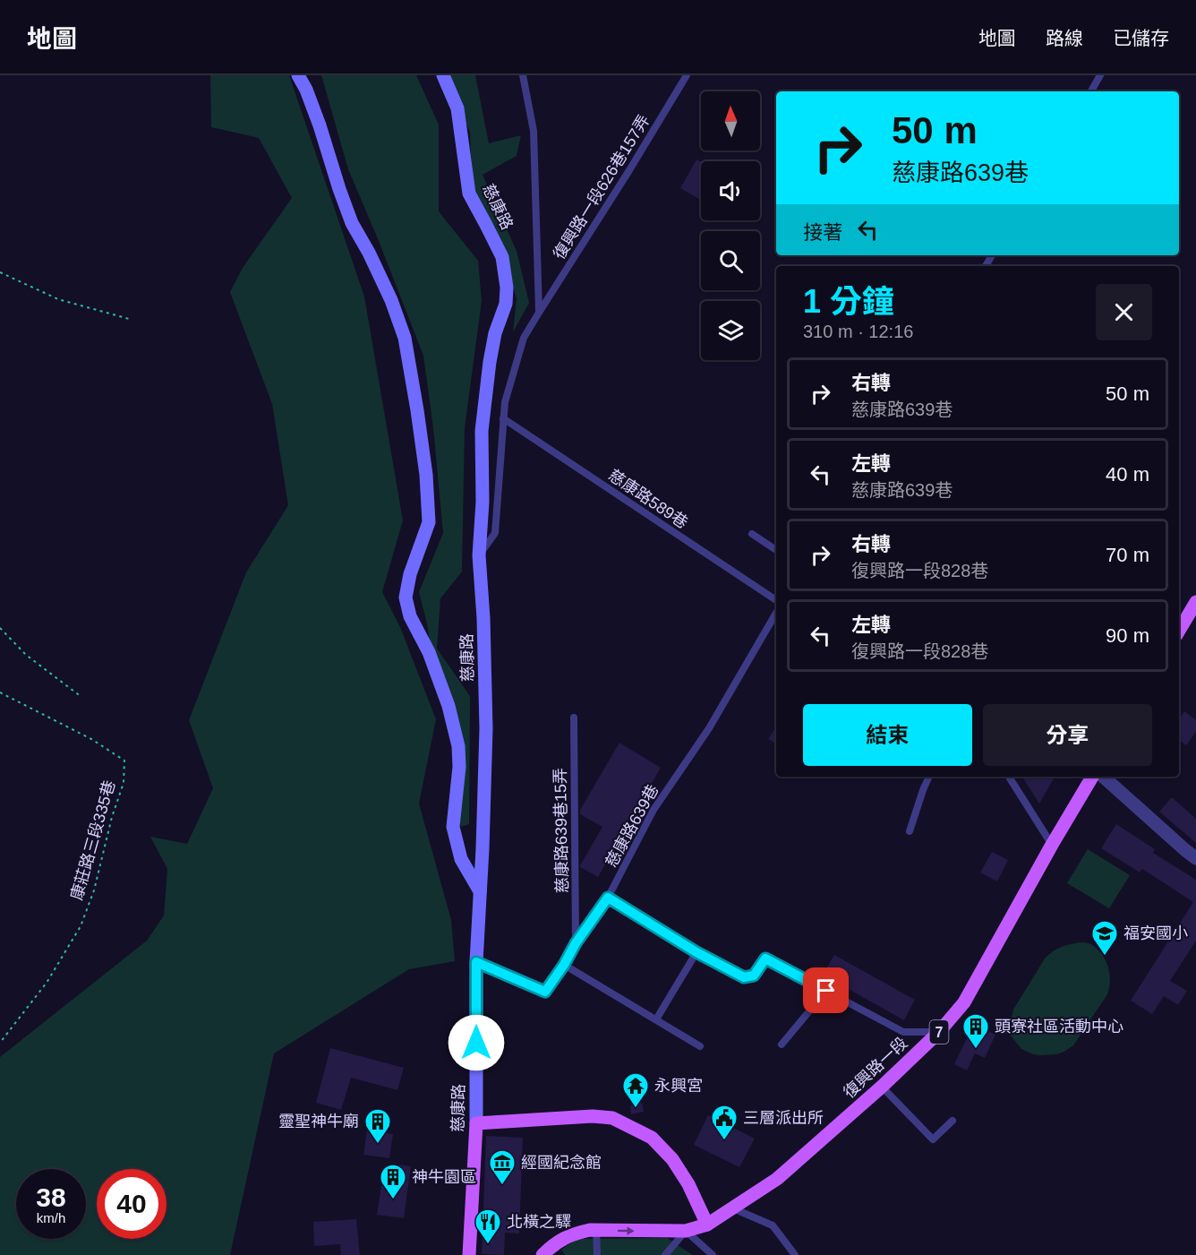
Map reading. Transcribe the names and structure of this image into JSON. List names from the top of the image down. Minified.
{"streets":{"main road":["慈康路","7","復興路一段"],"lane":["復興路一段626巷157弄","慈康路589巷","慈康路639巷","慈康路639巷15弄"],"path":["康莊路三段335巷"]},"crossings":[["慈康路","慈康路639巷"],["慈康路639巷","慈康路639巷15弄"]],"places":{"school or university":["福安國小"],"building":["頭寮社區活動中心","靈聖神牛廟","神牛園區"],"temple":["永興宮"],"public building":["三層派出所"],"museum":["經國紀念館"],"restaurant":["北橫之驛"]},"north":"top","page":{"header":"地圖","nav":["地圖","路線","已儲存"],"turn":["50 m","慈康路639巷"],"then":"接著","heading":["1 分鐘","310 m · 12:16"],"list":[{"name":"右轉","note":"慈康路639巷","value":"50 m"},{"name":"左轉","note":"慈康路639巷","value":"40 m"},{"name":"右轉","note":"復興路一段828巷","value":"70 m"},{"name":"左轉","note":"復興路一段828巷","value":"90 m"}],"buttons":["結束","分享"],"speed":"38 km/h","limit":"40"}}
